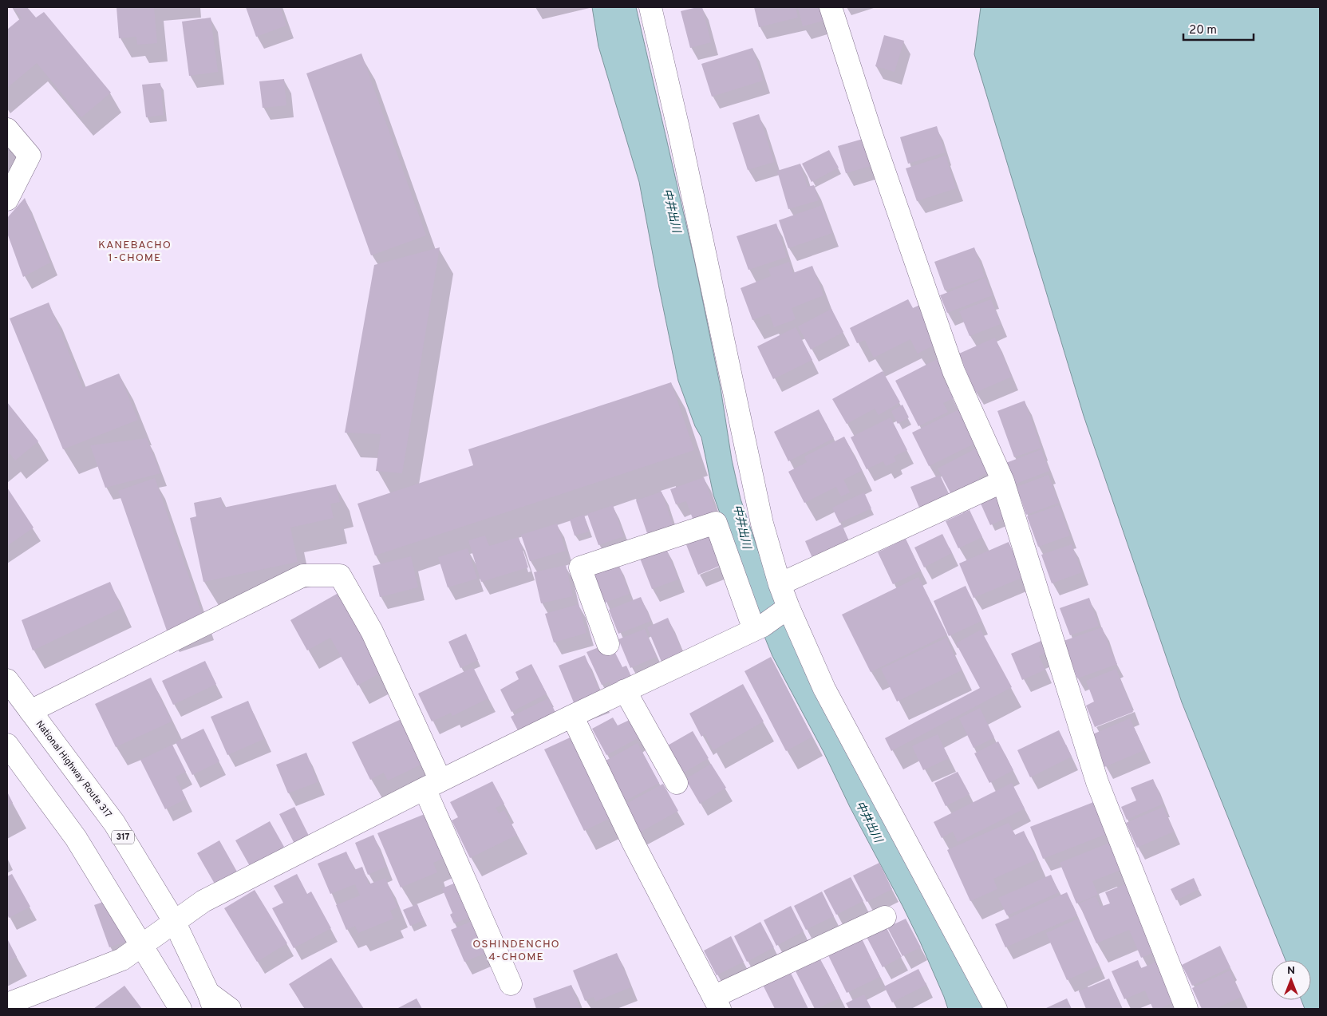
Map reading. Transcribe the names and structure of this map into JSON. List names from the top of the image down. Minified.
{"streets":{"main road":["National Highway Route 317","317"]},"districts":["KANEBACHO 1-CHOME","OSHINDENCHO 4-CHOME"],"water":["中井出川"],"scale_bar":"20 m","north":"top"}
